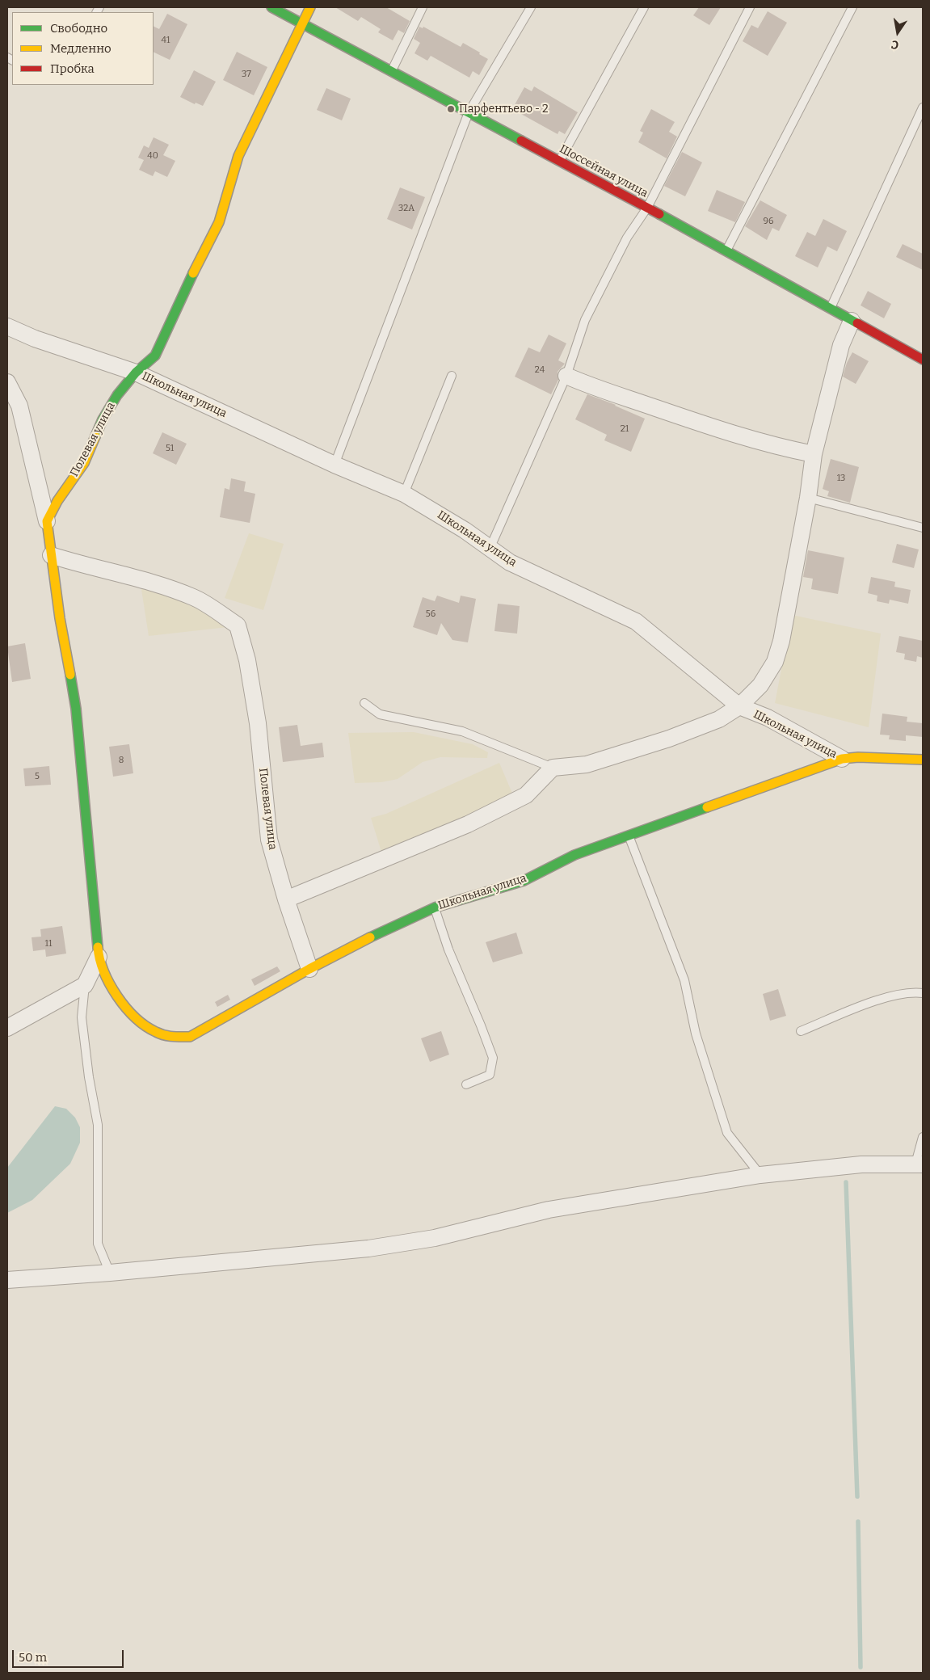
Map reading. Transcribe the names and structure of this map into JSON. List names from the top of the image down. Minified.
{"streets":{"street":["Шоссейная улица","Школьная улица","Полевая улица"]},"crossings":[["Шоссейная улица","Полевая улица"],["Школьная улица","Полевая улица"]],"places":["Парфентьево - 2"],"house_numbers":["41","37","40","32А","96","24","21","51","13","56","8","5","11"],"legend":["Свободно","Медленно","Пробка"],"scale_bar":"50 m","north":"bottom"}
